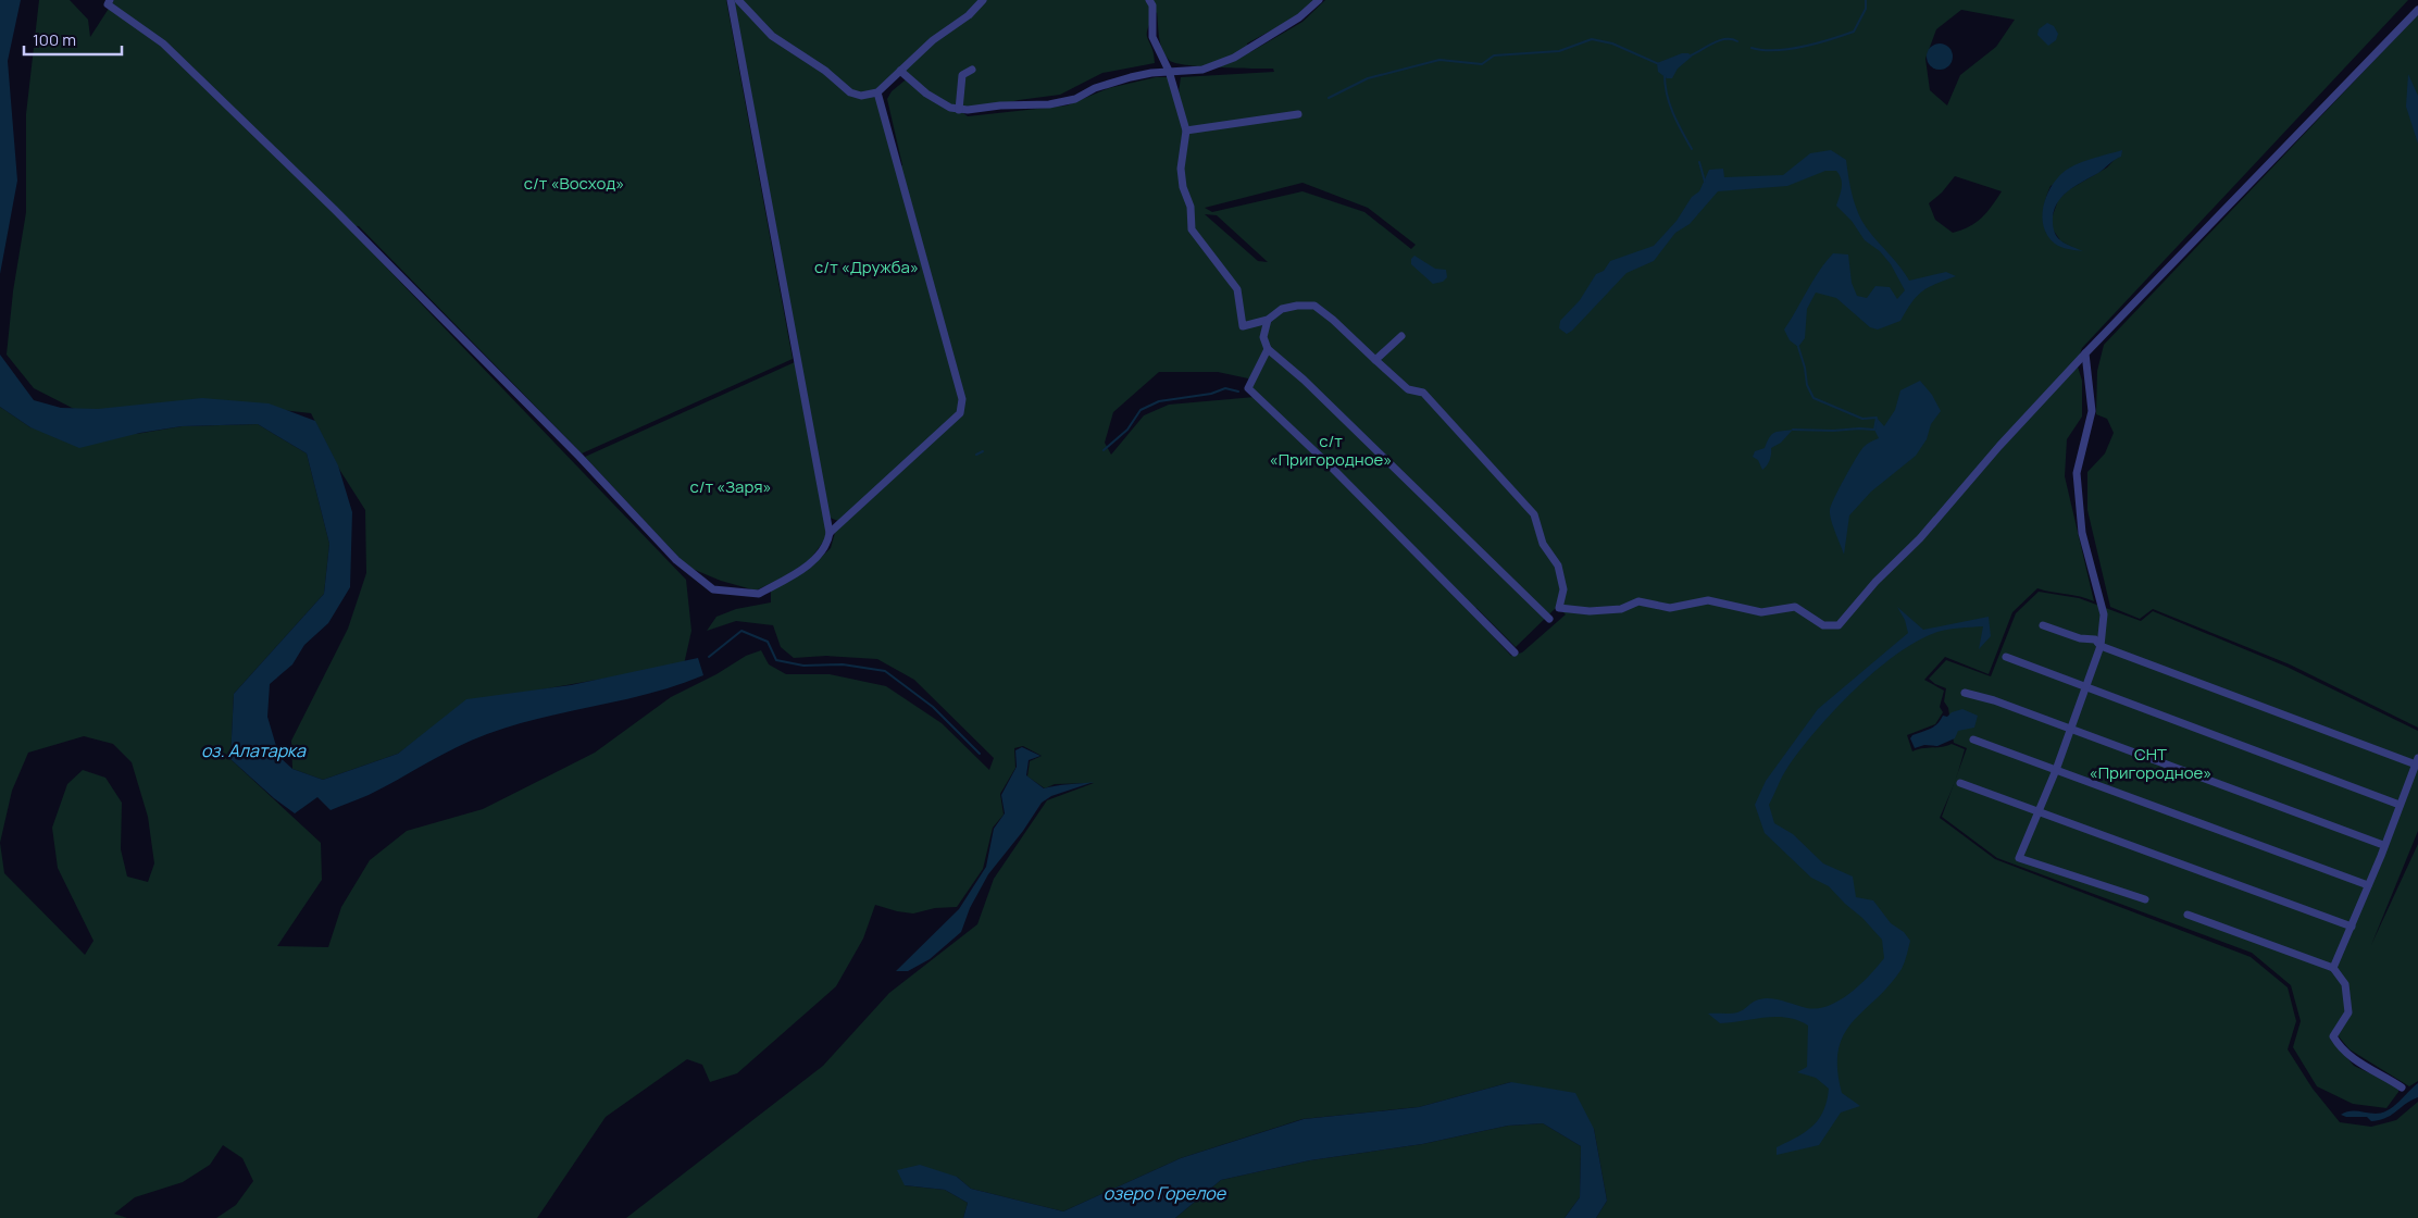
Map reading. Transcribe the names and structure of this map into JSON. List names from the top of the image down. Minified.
{"water":["оз. Алатарка","озеро Горелое"],"parks":["с/т «Восход»","с/т «Дружба»","с/т «Пригородное»","с/т «Заря»","СНТ «Пригородное»"],"scale_bar":"100 m"}
